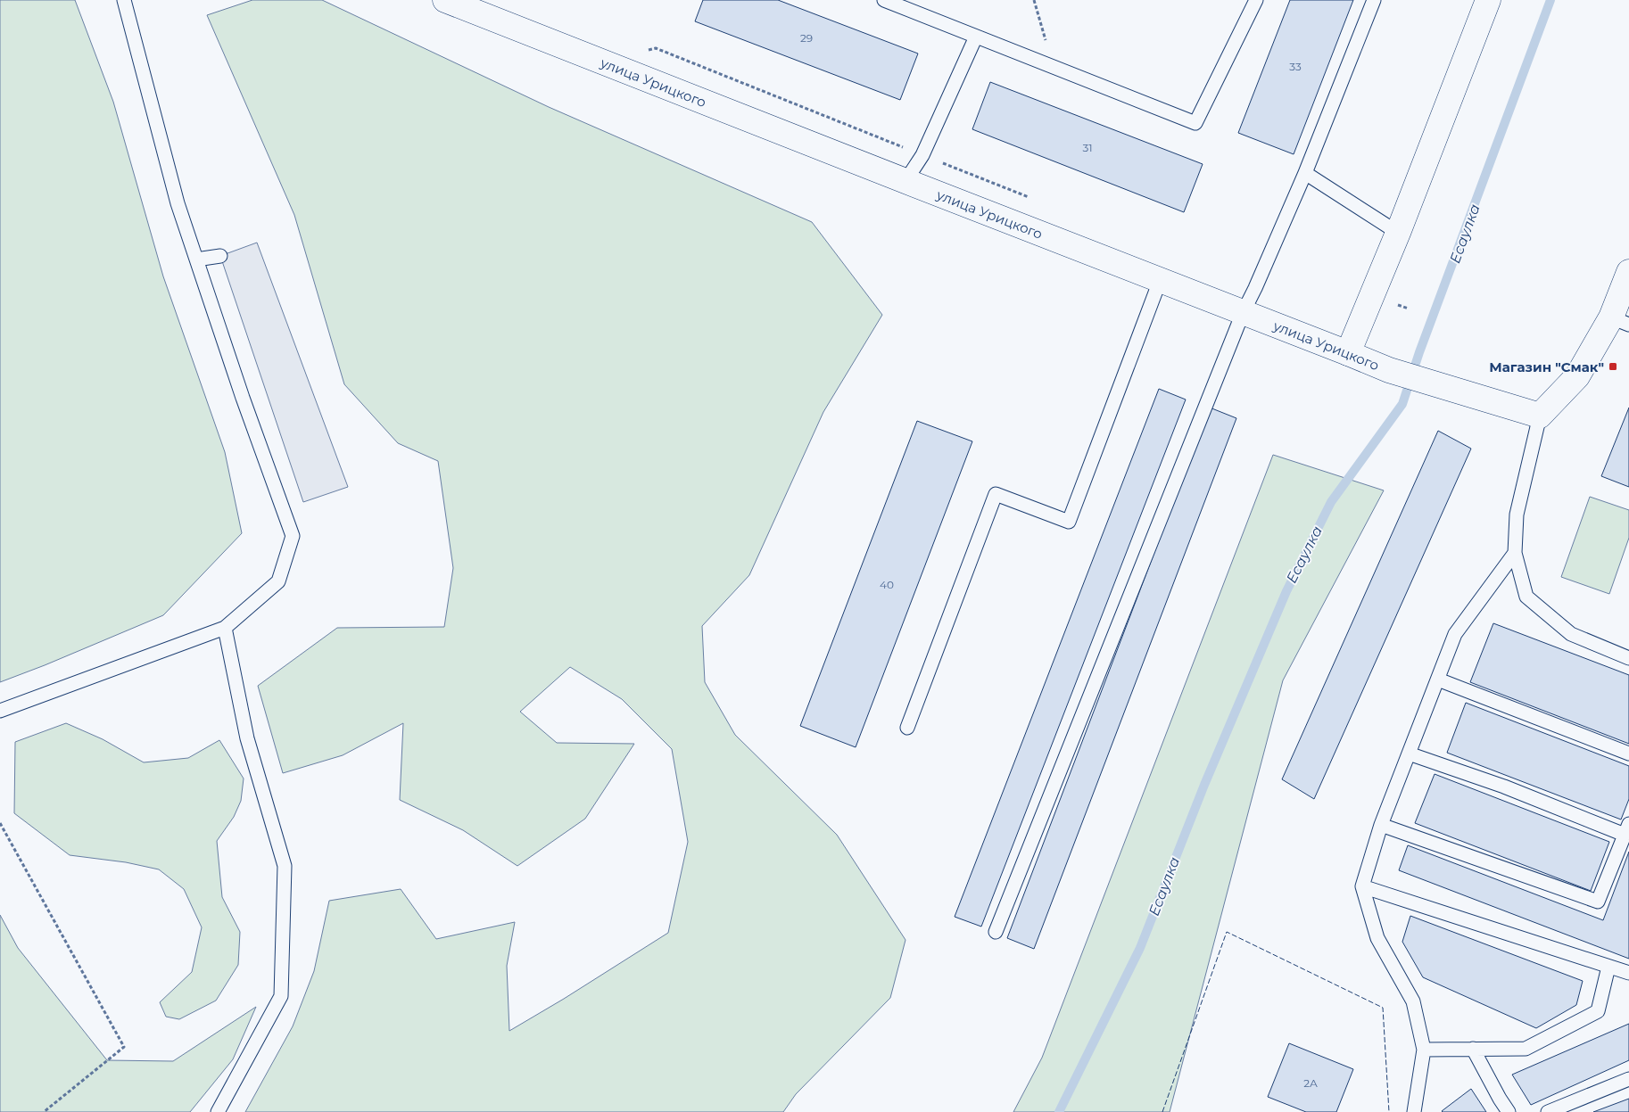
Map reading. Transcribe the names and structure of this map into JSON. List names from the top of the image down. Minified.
{"streets":{"street":["улица Урицкого"]},"water":["Есаулка"],"places":{"transit":["Магазин \"Смак\""]},"house_numbers":["29","33","31","40","2А"]}
